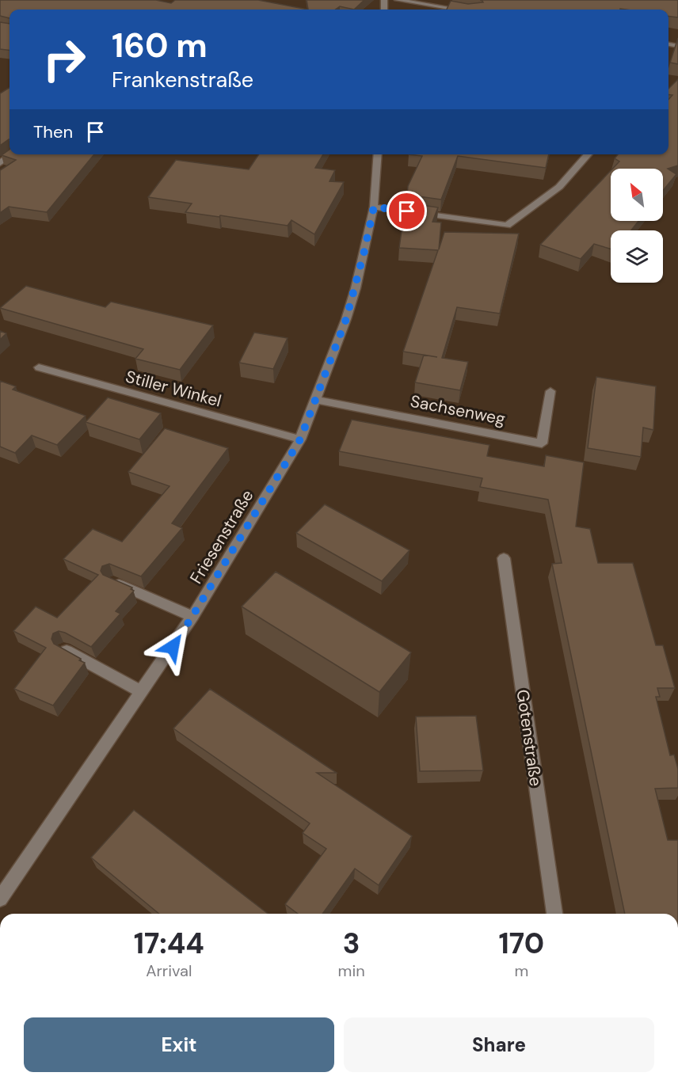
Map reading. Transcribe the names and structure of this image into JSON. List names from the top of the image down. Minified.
{"streets":{"street":["Stiller Winkel","Sachsenweg","Friesenstraße","Gotenstraße"]},"crossings":[["Stiller Winkel","Friesenstraße"],["Sachsenweg","Friesenstraße"]],"north":"top left","page":{"turn":["160 m","Frankenstraße"],"then":"Then","eta":["17:44","Arrival","3","min","170","m"],"buttons":["Exit","Share"]}}
